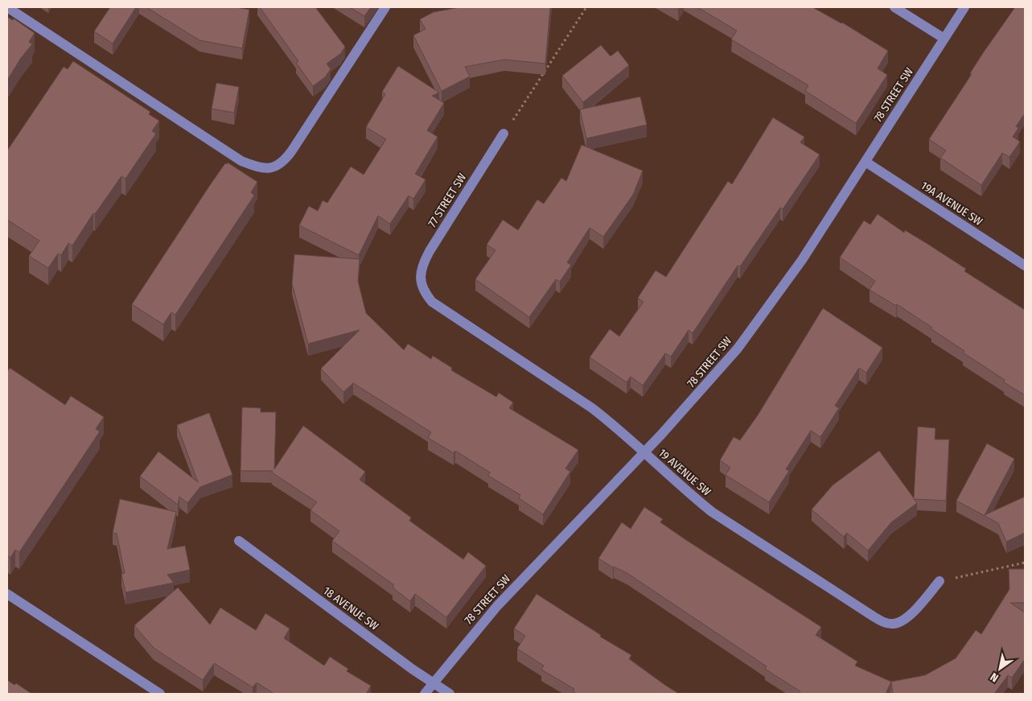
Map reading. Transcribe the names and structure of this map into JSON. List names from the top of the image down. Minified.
{"streets":{"street":["78 STREET SW","77 STREET SW","19A AVENUE SW","19 AVENUE SW","18 AVENUE SW"]},"crossings":[["78 STREET SW","19A AVENUE SW"],["78 STREET SW","19 AVENUE SW"],["78 STREET SW","18 AVENUE SW"],["77 STREET SW","19 AVENUE SW"]],"north":"bottom left"}
